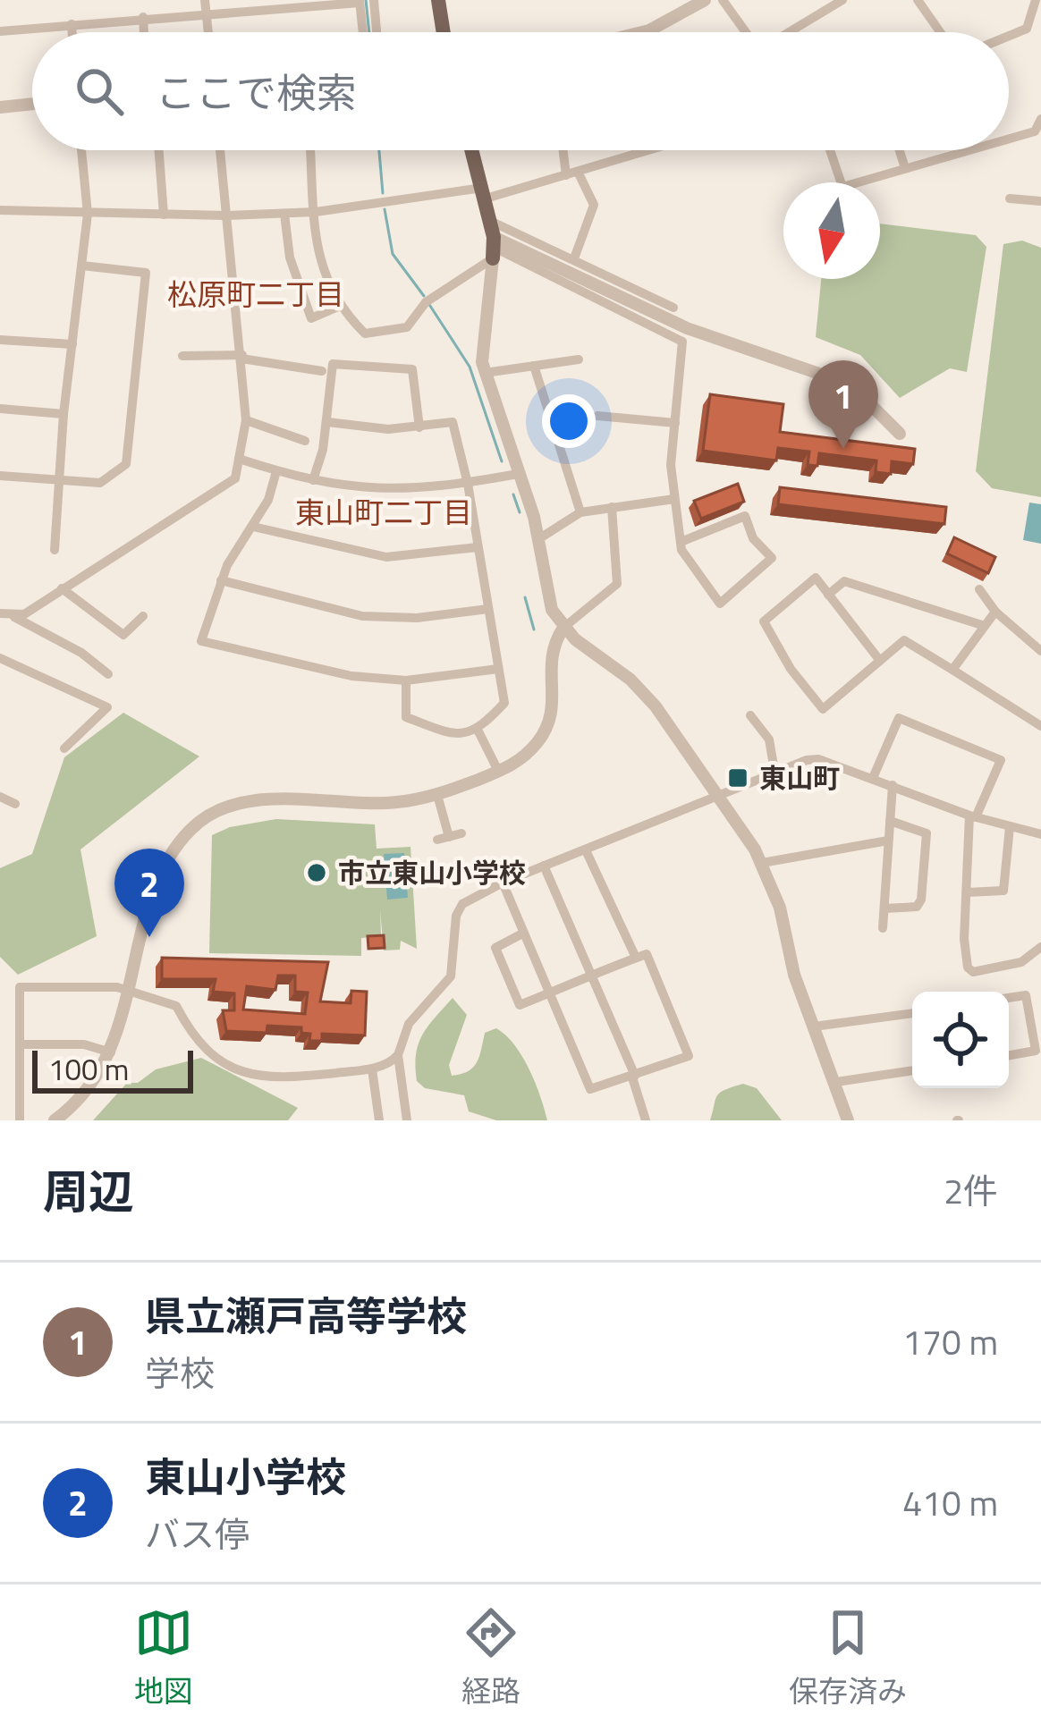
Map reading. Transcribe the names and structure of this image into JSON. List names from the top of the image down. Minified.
{"districts":["松原町二丁目","東山町二丁目"],"places":{"transit":["東山町"],"other":["市立東山小学校"]},"scale_bar":"100 m","north":"bottom","page":{"search":"ここで検索","pins":["1","2"],"scale":"100 m","heading":["周辺","2件"],"list":[{"mark":"1","name":"県立瀬戸高等学校","note":"学校","value":"170 m"},{"mark":"2","name":"東山小学校","note":"バス停","value":"410 m"}],"nav":["地図","経路","保存済み"]}}
